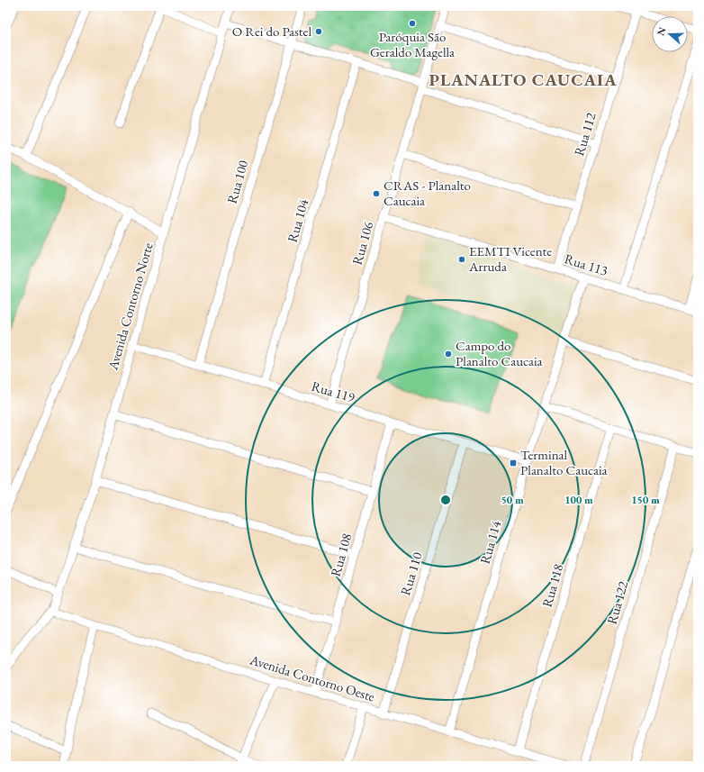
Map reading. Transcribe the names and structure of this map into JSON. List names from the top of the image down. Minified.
{"streets":{"street":["Rua 112","Rua 100","Rua 104","Rua 106","Rua 113","Avenida Contorno Norte","Rua 119","Rua 114","Rua 108","Rua 110","Rua 118","Rua 122","Avenida Contorno Oeste"]},"crossings":[["Rua 112","Rua 113"],["Rua 100","Rua 119"],["Rua 104","Rua 119"],["Rua 106","Rua 113"],["Rua 106","Rua 119"],["Rua 113","Rua 114"],["Avenida Contorno Norte","Rua 119"],["Avenida Contorno Norte","Avenida Contorno Oeste"],["Rua 119","Rua 114"],["Rua 119","Rua 108"],["Rua 119","Rua 110"],["Rua 114","Avenida Contorno Oeste"],["Rua 108","Avenida Contorno Oeste"],["Rua 110","Avenida Contorno Oeste"],["Rua 118","Avenida Contorno Oeste"]],"districts":["PLANALTO CAUCAIA"],"places":{"other":["Paróquia São Geraldo Magella","O Rei do Pastel","CRAS - Planalto Caucaia","EEMTI Vicente Arruda","Campo do Planalto Caucaia"],"transit":["Terminal Planalto Caucaia"]},"north":"left","rings":["50 m","100 m","150 m"]}
